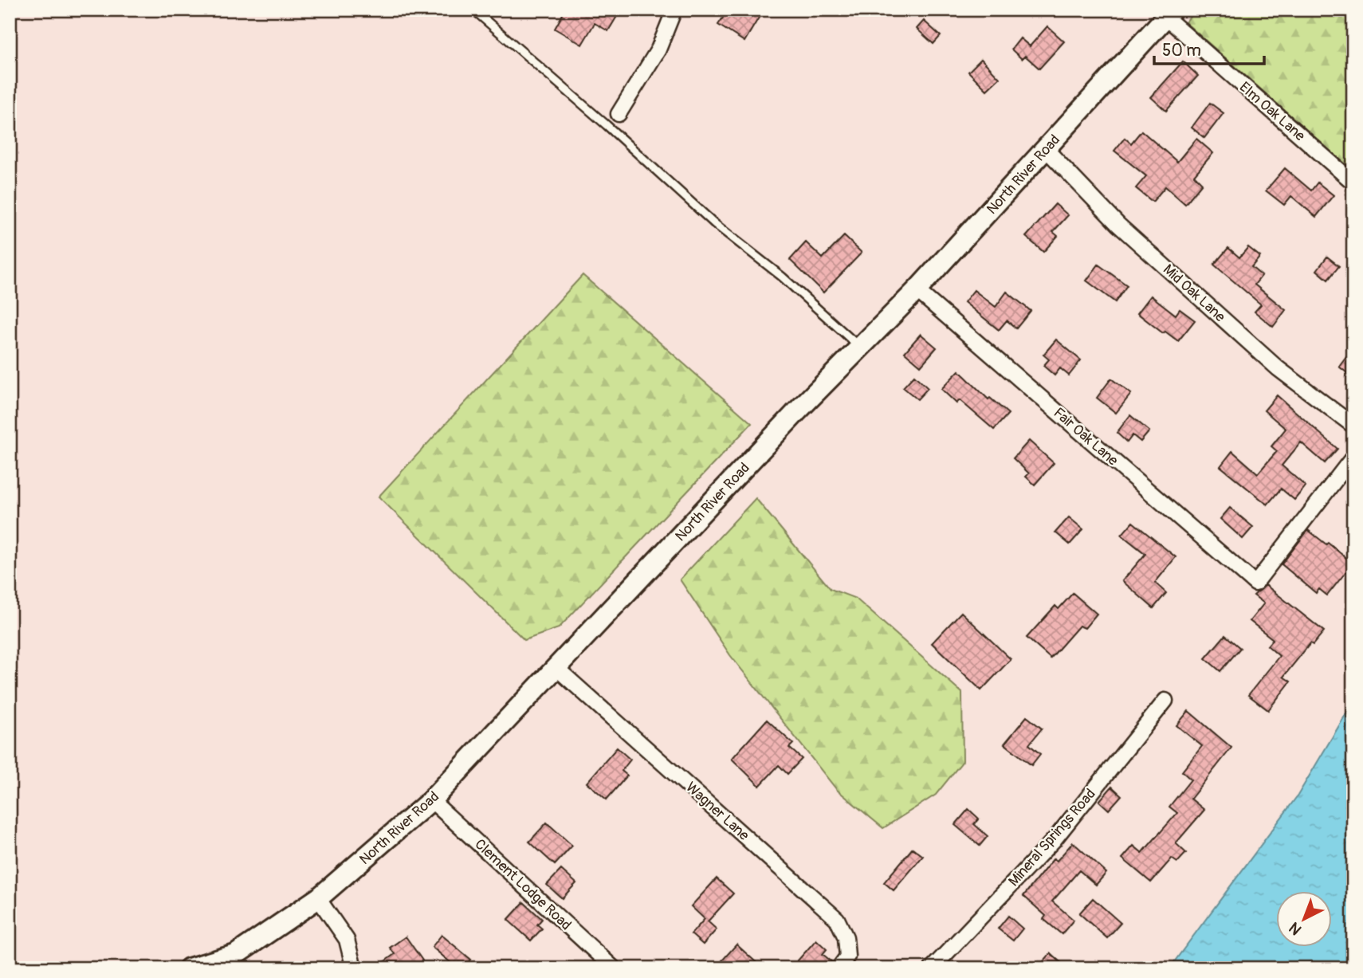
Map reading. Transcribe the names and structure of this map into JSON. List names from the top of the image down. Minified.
{"streets":{"street":["Elm Oak Lane","North River Road","Mid Oak Lane","Fair Oak Lane","Wagner Lane","Mineral Springs Road","Clement Lodge Road"]},"crossings":[["Elm Oak Lane","North River Road"],["North River Road","Mid Oak Lane"],["North River Road","Fair Oak Lane"],["North River Road","Wagner Lane"],["North River Road","Clement Lodge Road"]],"scale_bar":"50 m","north":"bottom left"}
